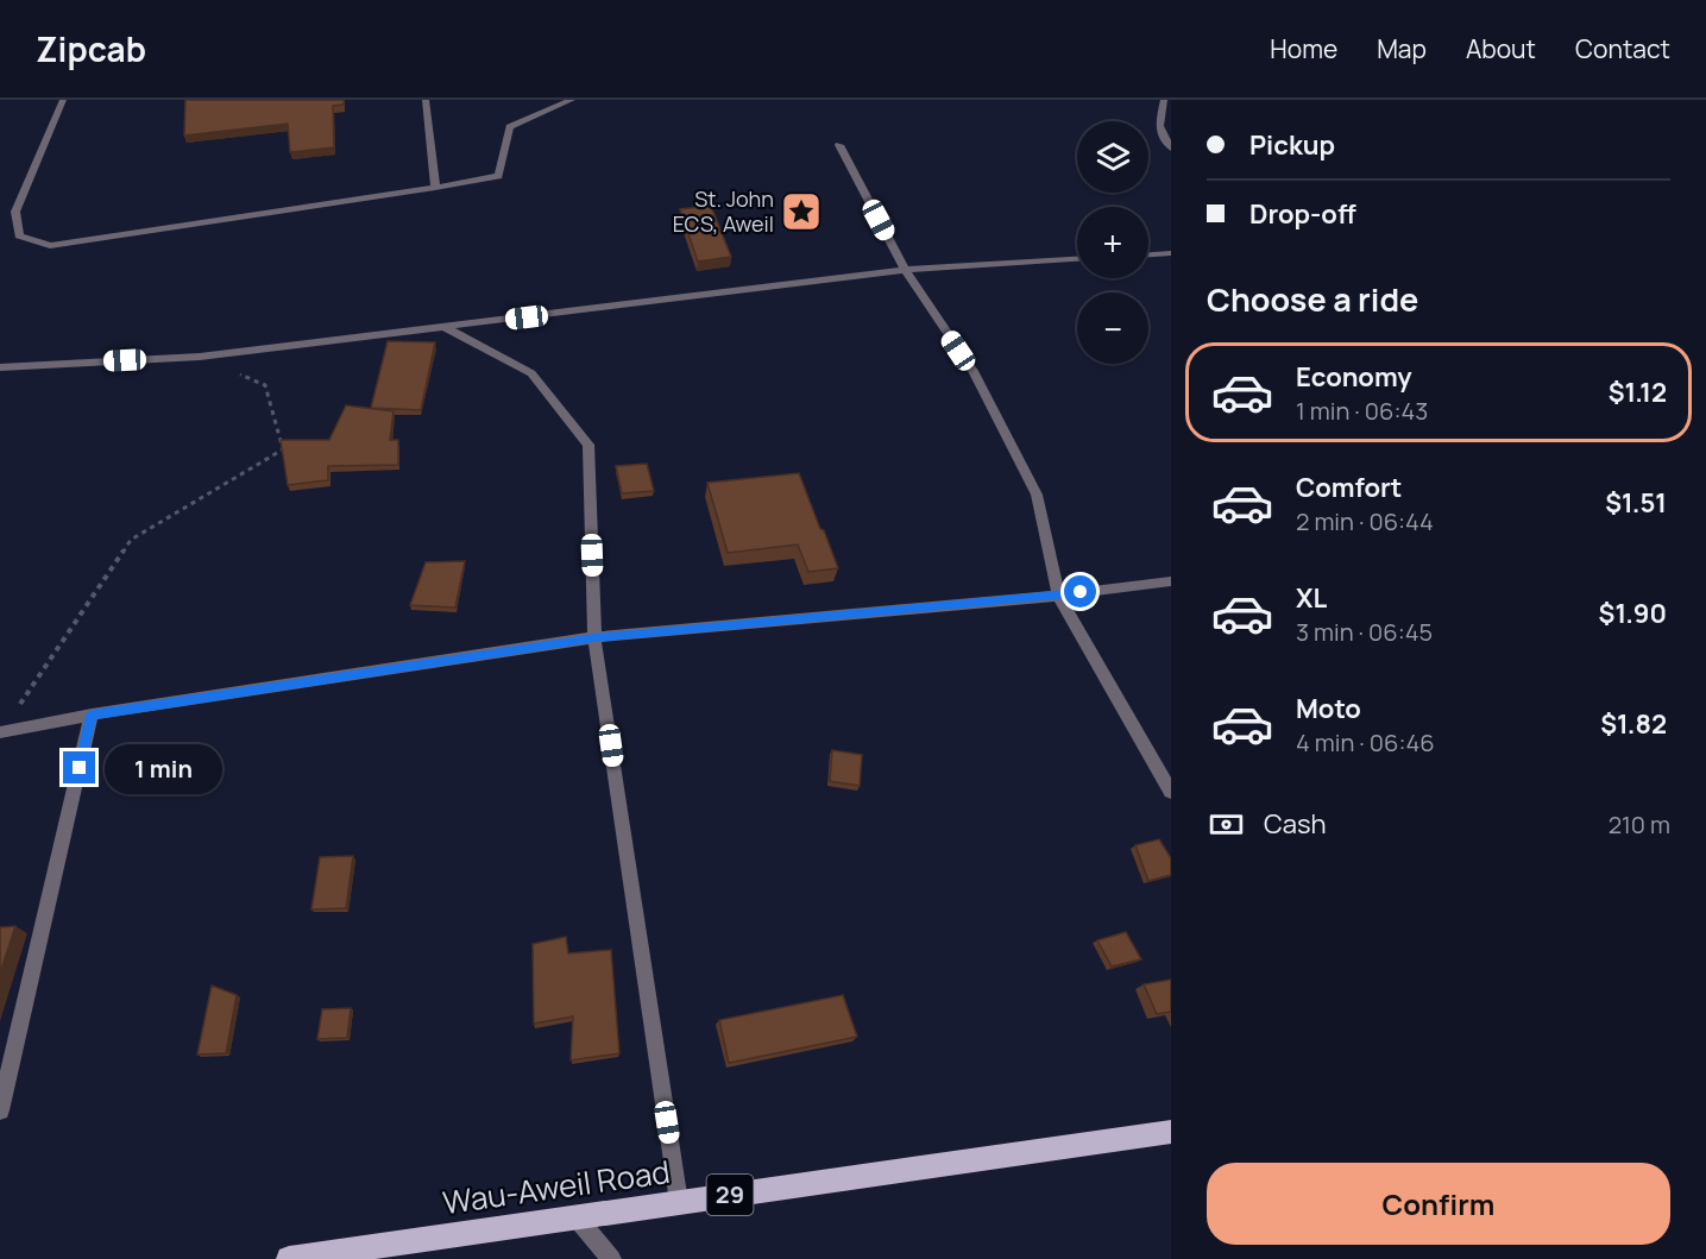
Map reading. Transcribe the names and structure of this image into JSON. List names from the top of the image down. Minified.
{"streets":{"main road":["Wau-Aweil Road","29"]},"places":{"place":["St. John ECS, Aweil"]},"page":{"header":"Zipcab","nav":["Home","Map","About","Contact"],"banner":["Pickup","Drop-off"],"map_buttons":["+","−"],"heading":"Choose a ride","list":[{"name":"Economy","note":"1 min · 06:43","value":"$1.12"},{"name":"Comfort","note":"2 min · 06:44","value":"$1.51"},{"name":"XL","note":"3 min · 06:45","value":"$1.90"},{"name":"Moto","note":"4 min · 06:46","value":"$1.82"}],"bubble":"1 min","pay":["Cash","210 m"],"buttons":"Confirm"}}
